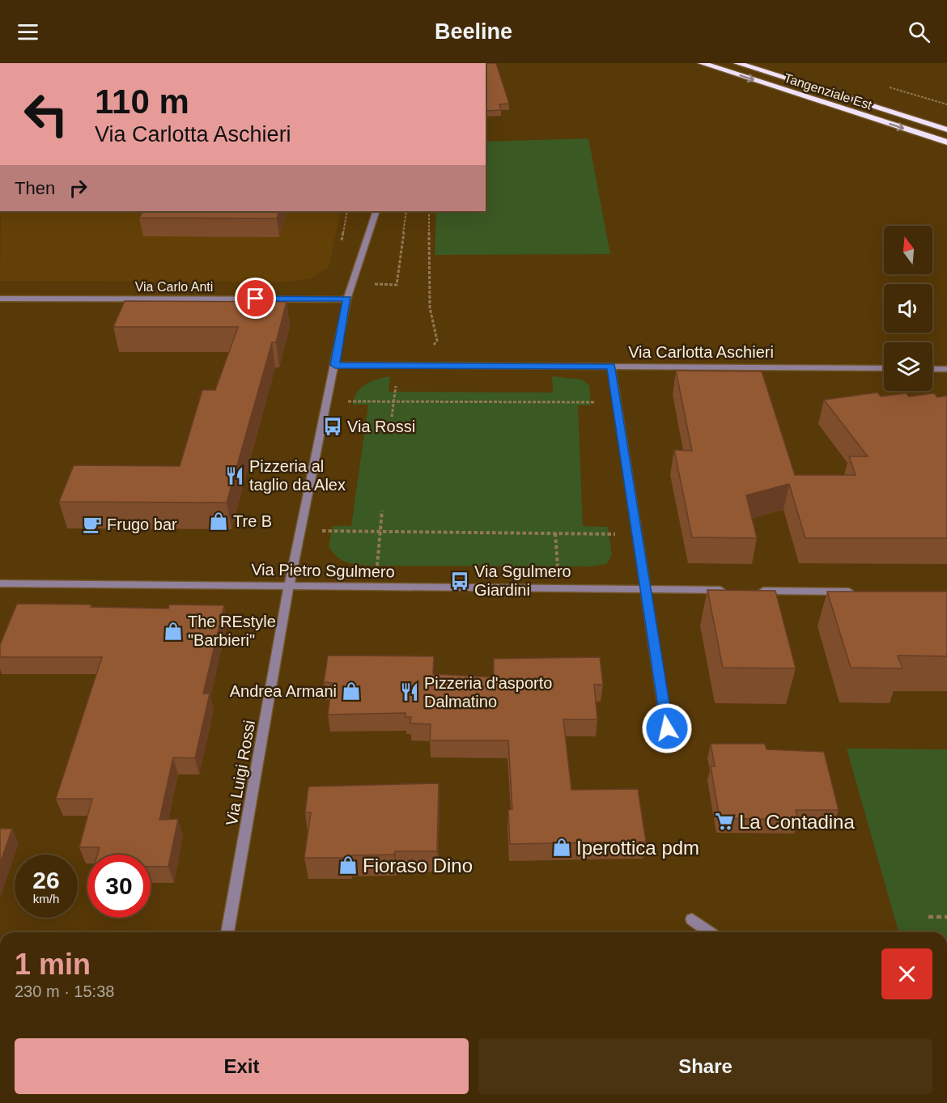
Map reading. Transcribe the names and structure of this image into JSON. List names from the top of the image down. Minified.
{"streets":{"highway":["Tangenziale Est"],"street":["Via Carlo Anti","Via Carlotta Aschieri","Via Pietro Sgulmero","Via Luigi Rossi"]},"crossings":[["Via Carlo Anti","Via Luigi Rossi"],["Via Carlotta Aschieri","Via Luigi Rossi"],["Via Pietro Sgulmero","Via Luigi Rossi"]],"places":{"bus stop":["Via Rossi","Via Sgulmero Giardini"],"restaurant":["Pizzeria al taglio da Alex","Pizzeria d'asporto Dalmatino"],"shop":["Tre B","The REstyle \"Barbieri\"","Andrea Armani","Iperottica pdm","Fioraso Dino"],"cafe":["Frugo bar"],"supermarket":["La Contadina"]},"north":"top","page":{"header":"Beeline","turn":["110 m","Via Carlotta Aschieri"],"then":"Then","speed":"26 km/h","limit":"30","heading":["1 min","230 m · 15:38"],"buttons":["Exit","Share"]}}
